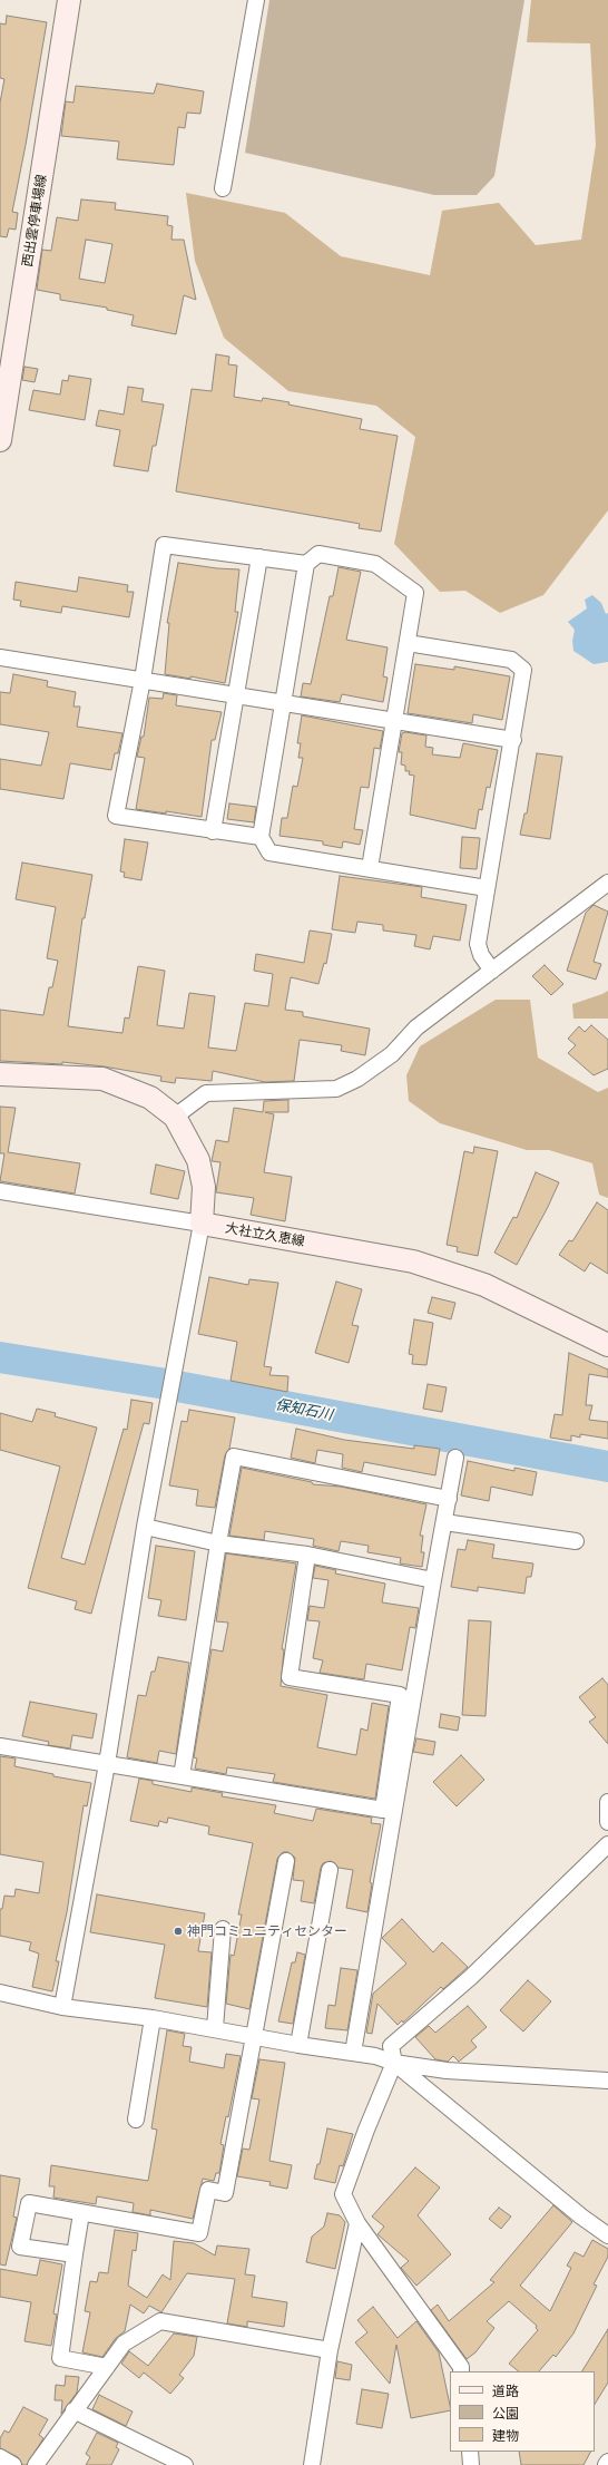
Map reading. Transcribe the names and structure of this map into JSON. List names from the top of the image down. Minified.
{"streets":{"main road":["西出雲停車場線","大社立久恵線"]},"water":["保知石川"],"places":["神門コミュニティセンター"],"legend":["道路","公園","建物"]}
